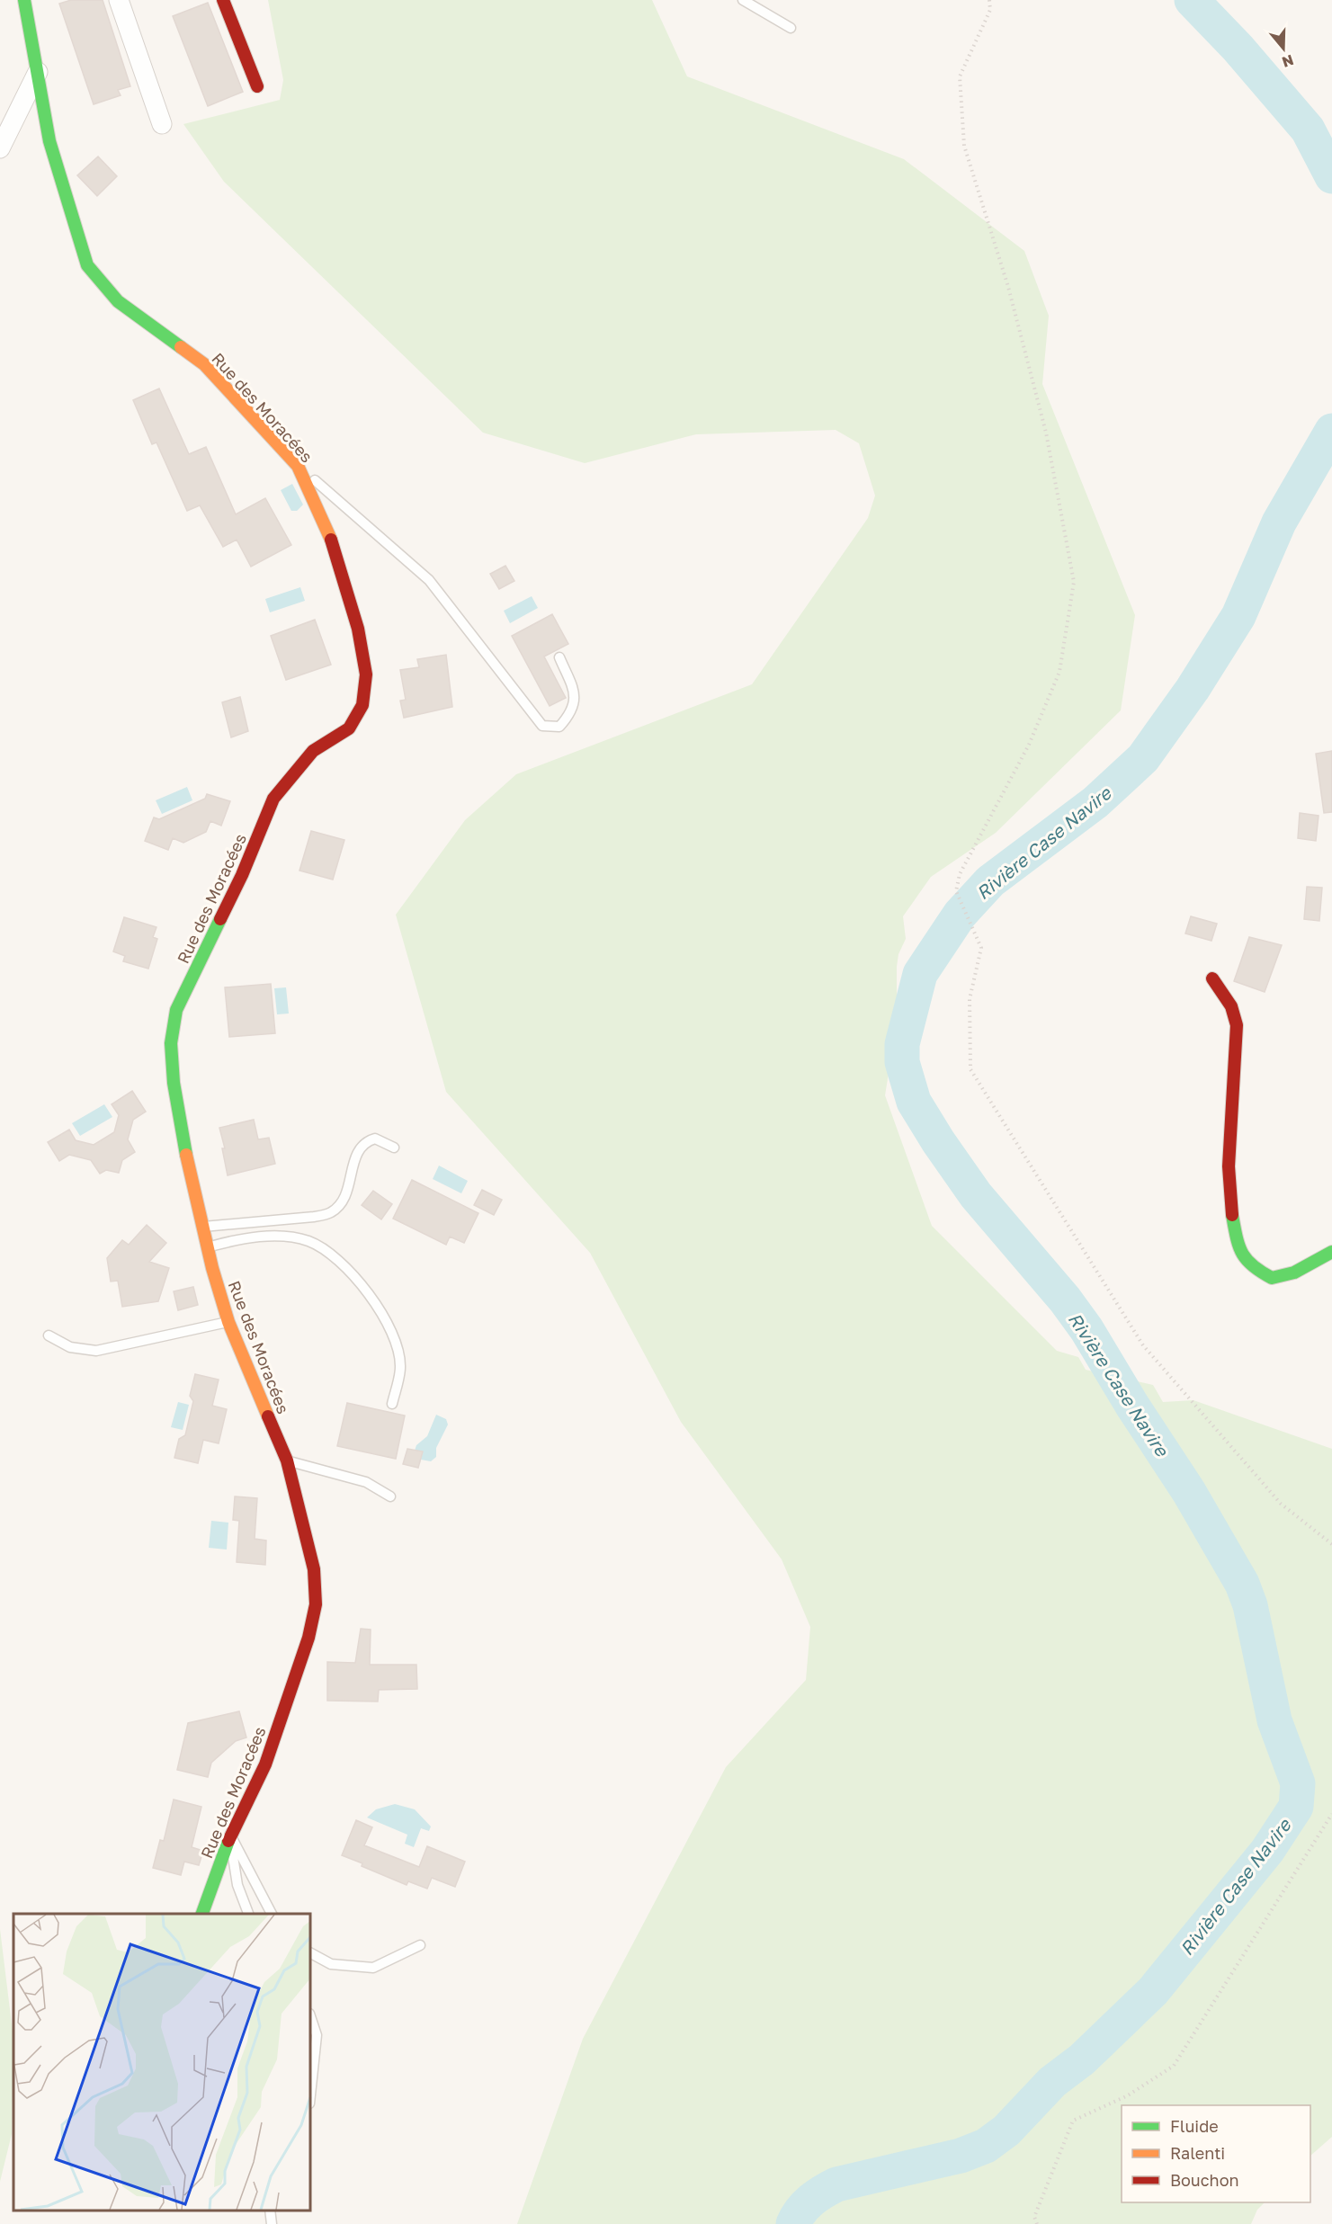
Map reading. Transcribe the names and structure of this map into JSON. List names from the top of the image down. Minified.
{"streets":{"street":["Rue des Moracées"]},"water":["Rivière Case Navire"],"legend":["Fluide","Ralenti","Bouchon"],"north":"bottom"}
